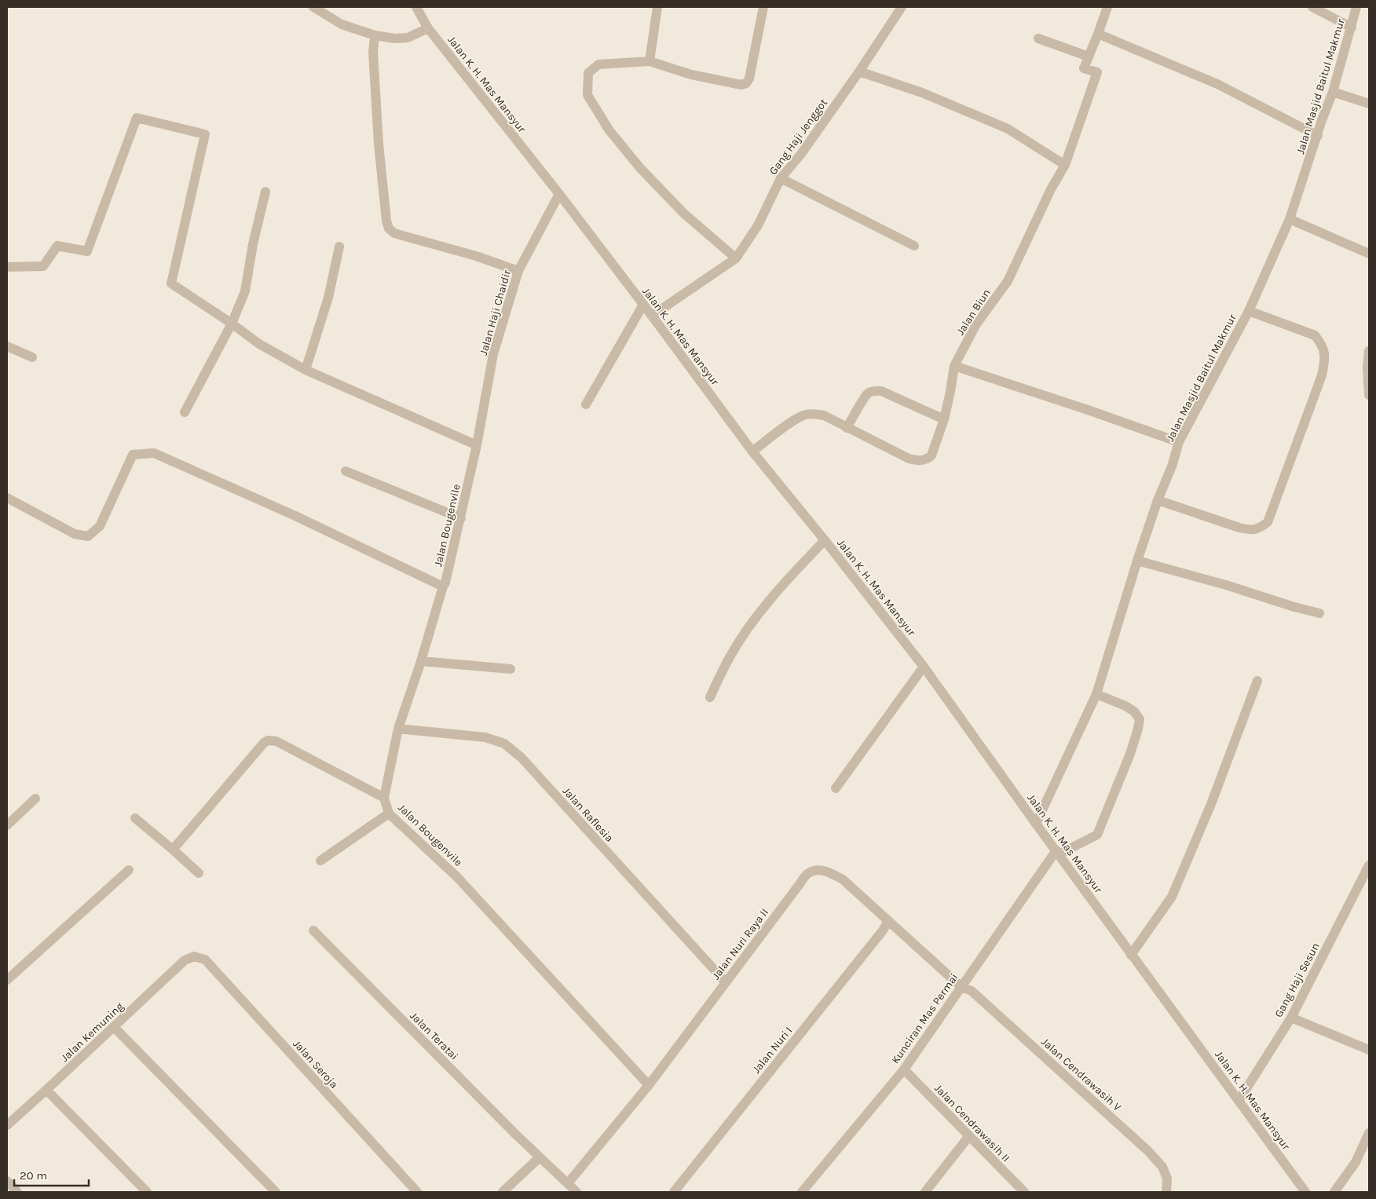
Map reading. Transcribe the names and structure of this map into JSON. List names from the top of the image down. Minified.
{"streets":{"street":["Jalan K. H. Mas Mansyur","Jalan Masjid Baitul Makmur","Gang Haji Jenggot","Jalan Biun","Jalan Haji Chaidir","Jalan Bougenvile","Jalan Raflesia","Jalan Nuri Raya II","Gang Haji Sesun","Kunciran Mas Permai","Jalan Kemuning","Jalan Teratai","Jalan Nuri I","Jalan Seroja","Jalan Cendrawasih V","Jalan Cendrawasih II"]},"crossings":[["Jalan K. H. Mas Mansyur","Jalan Masjid Baitul Makmur"],["Jalan K. H. Mas Mansyur","Gang Haji Jenggot"],["Jalan K. H. Mas Mansyur","Jalan Biun"],["Jalan K. H. Mas Mansyur","Jalan Haji Chaidir"],["Jalan K. H. Mas Mansyur","Gang Haji Sesun"],["Jalan K. H. Mas Mansyur","Kunciran Mas Permai"],["Jalan Haji Chaidir","Jalan Bougenvile"],["Jalan Bougenvile","Jalan Raflesia"],["Jalan Bougenvile","Jalan Nuri Raya II"],["Jalan Raflesia","Jalan Nuri Raya II"],["Jalan Nuri Raya II","Kunciran Mas Permai"],["Jalan Nuri Raya II","Jalan Teratai"],["Jalan Nuri Raya II","Jalan Nuri I"],["Jalan Nuri Raya II","Jalan Cendrawasih V"],["Kunciran Mas Permai","Jalan Cendrawasih V"],["Kunciran Mas Permai","Jalan Cendrawasih II"],["Jalan Kemuning","Jalan Seroja"]],"scale_bar":"20 m"}
